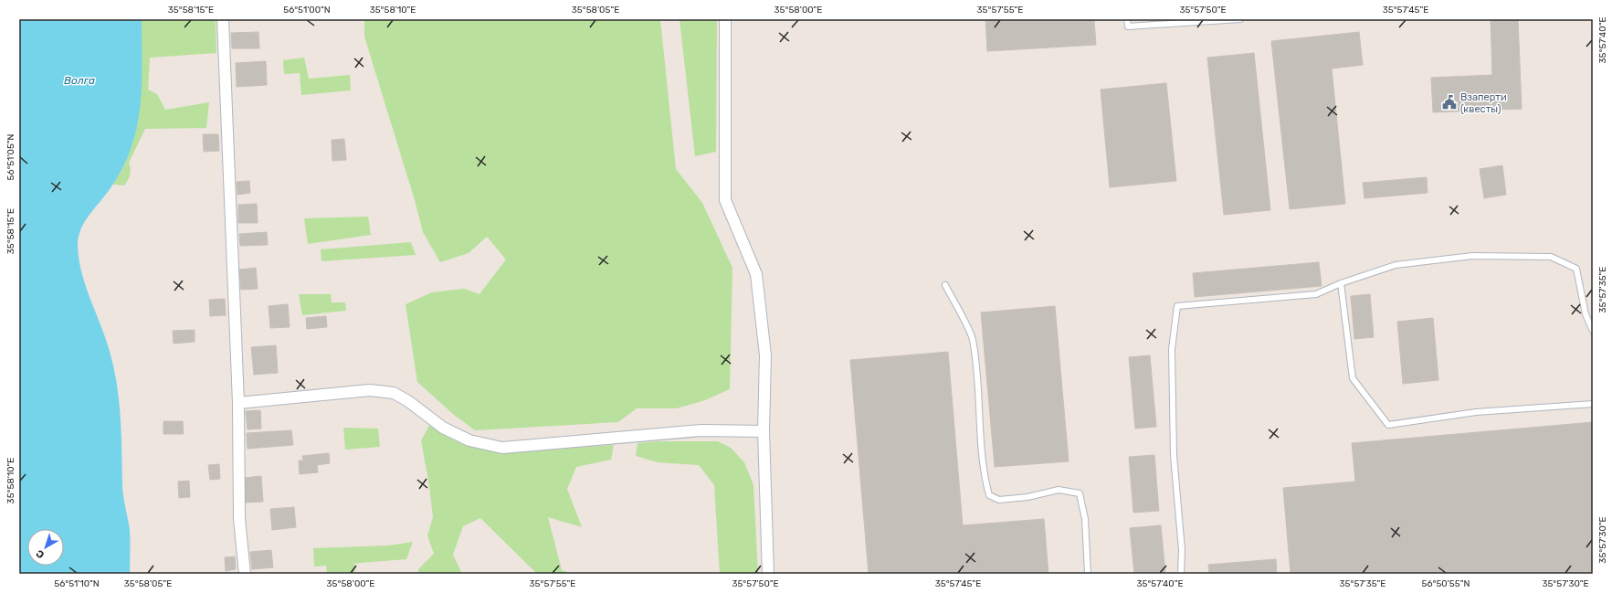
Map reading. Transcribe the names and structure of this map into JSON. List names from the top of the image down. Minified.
{"water":["Волга"],"places":{"public building":["Взаперти (квесты)"]},"north":"bottom left","coordinates":["35°58'15\"E","56°51'00\"N","35°58'10\"E","35°58'05\"E","35°58'00\"E","35°57'55\"E","35°57'50\"E","35°57'45\"E","35°57'40\"E","56°51'05\"N","35°57'35\"E","35°57'30\"E","56°51'10\"N","56°50'55\"N"]}
